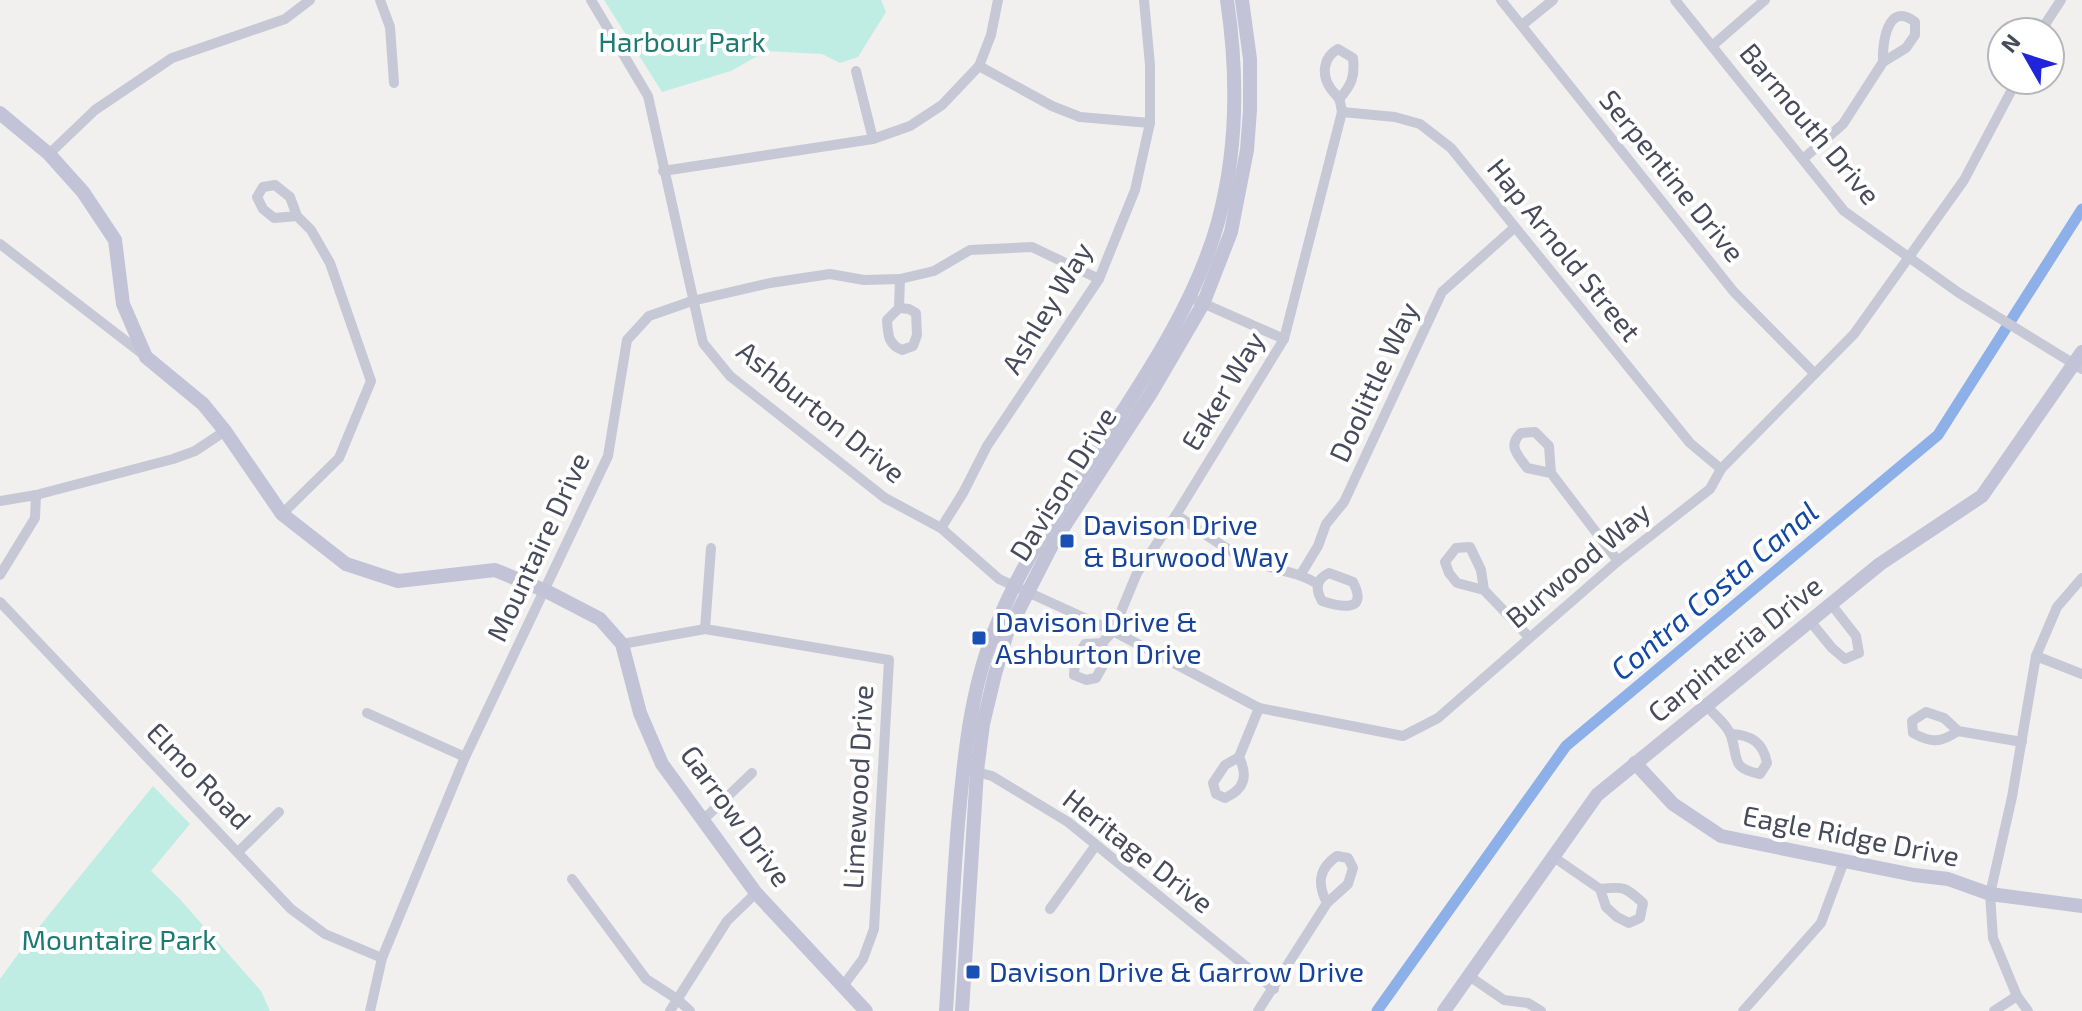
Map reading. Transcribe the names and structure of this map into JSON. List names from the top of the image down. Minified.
{"streets":{"street":["Barmouth Drive","Serpentine Drive","Hap Arnold Street","Ashley Way","Doolittle Way","Eaker Way","Ashburton Drive","Davison Drive","Mountaire Drive","Burwood Way","Carpinteria Drive","Elmo Road","Limewood Drive","Garrow Drive","Eagle Ridge Drive","Heritage Drive"]},"crossings":[["Barmouth Drive","Burwood Way"],["Barmouth Drive","Carpinteria Drive"],["Serpentine Drive","Burwood Way"],["Hap Arnold Street","Doolittle Way"],["Hap Arnold Street","Eaker Way"],["Hap Arnold Street","Burwood Way"],["Ashley Way","Ashburton Drive"],["Ashley Way","Mountaire Drive"],["Eaker Way","Burwood Way"],["Ashburton Drive","Davison Drive"],["Ashburton Drive","Mountaire Drive"],["Ashburton Drive","Burwood Way"],["Davison Drive","Burwood Way"],["Davison Drive","Heritage Drive"],["Mountaire Drive","Elmo Road"],["Carpinteria Drive","Eagle Ridge Drive"],["Limewood Drive","Garrow Drive"]],"water":["Contra Costa Canal"],"parks":["Harbour Park","Mountaire Park"],"places":{"transit":["Davison Drive & Burwood Way","Davison Drive & Ashburton Drive","Davison Drive & Garrow Drive"]},"north":"top left"}
